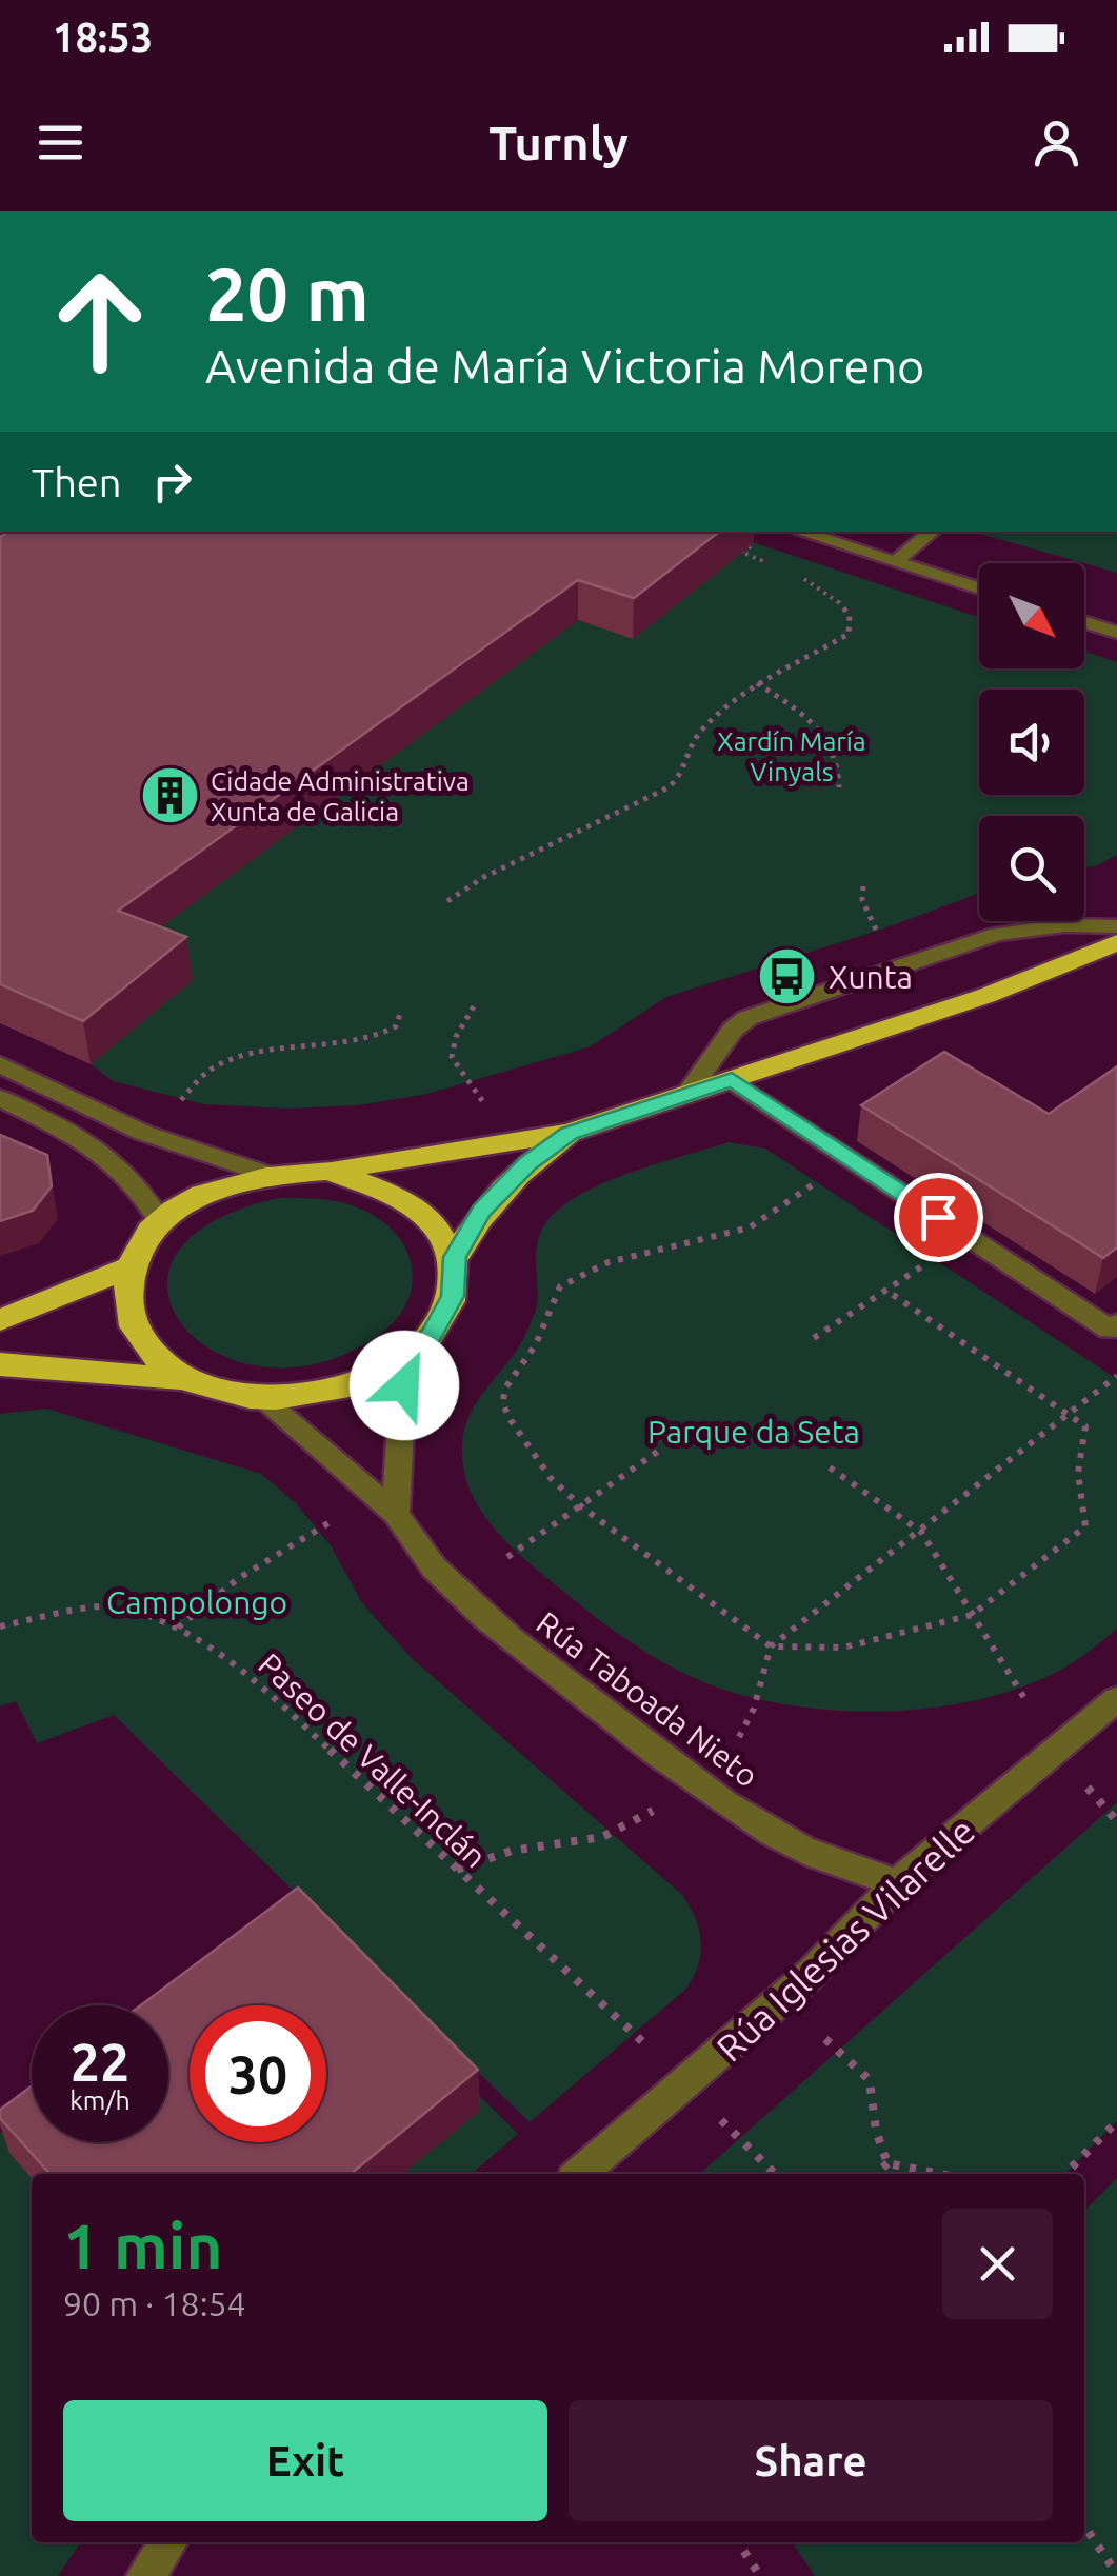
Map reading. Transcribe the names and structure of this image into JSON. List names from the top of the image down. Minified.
{"streets":{"street":["Rúa Taboada Nieto","Rúa Iglesias Vilarelle"],"path":["Paseo de Valle-Inclán"]},"crossings":[["Rúa Taboada Nieto","Rúa Iglesias Vilarelle"]],"parks":["Xardín María Vinyals","Parque da Seta","Campolongo"],"places":{"building":["Cidade Administrativa Xunta de Galicia"],"bus stop":["Xunta"]},"north":"bottom right","page":{"status":"18:53","header":"Turnly","turn":["20 m","Avenida de María Victoria Moreno"],"then":"Then","speed":"22 km/h","limit":"30","heading":["1 min","90 m · 18:54"],"buttons":["Exit","Share"]}}
